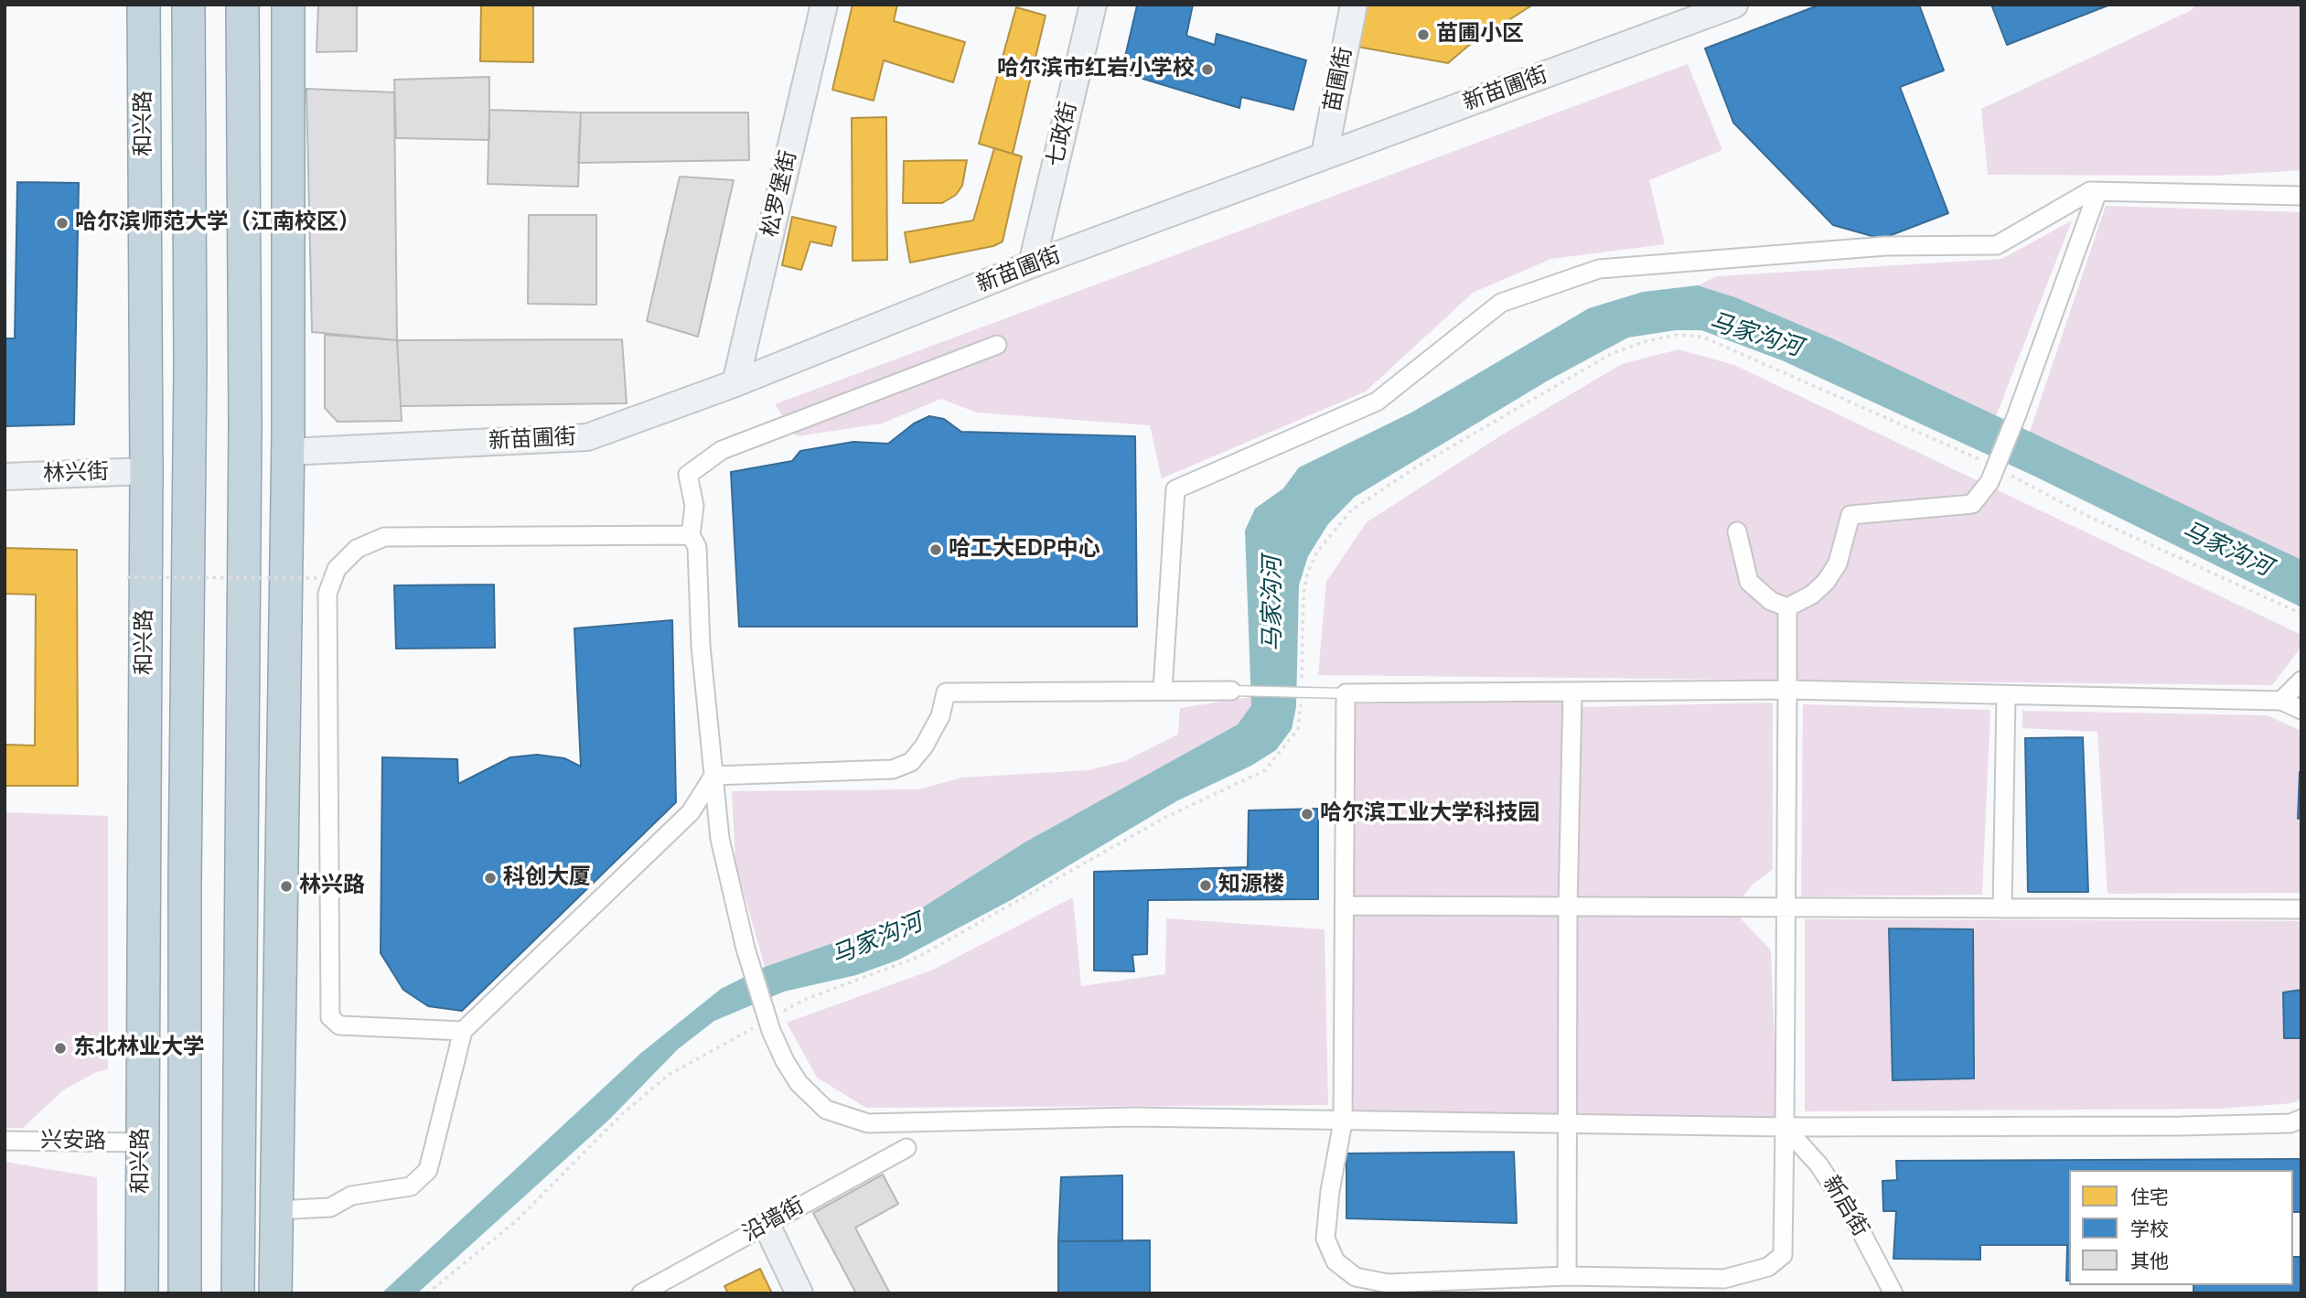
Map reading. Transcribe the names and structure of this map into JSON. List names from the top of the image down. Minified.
{"streets":{"highway":["和兴路"],"main road":["苗圃街","新苗圃街","七政街","松罗堡街","林兴街"],"street":["兴安路","新启街","沿墙街"]},"crossings":[["苗圃街","新苗圃街"],["新苗圃街","七政街"],["新苗圃街","松罗堡街"],["和兴路","林兴街"],["和兴路","兴安路"]],"water":["马家沟河"],"places":["苗圃小区","哈尔滨市红岩小学校","哈尔滨师范大学（江南校区）","哈工大EDP中心","哈尔滨工业大学科技园","科创大厦","知源楼","林兴路","东北林业大学"],"legend":["住宅","学校","其他"]}
